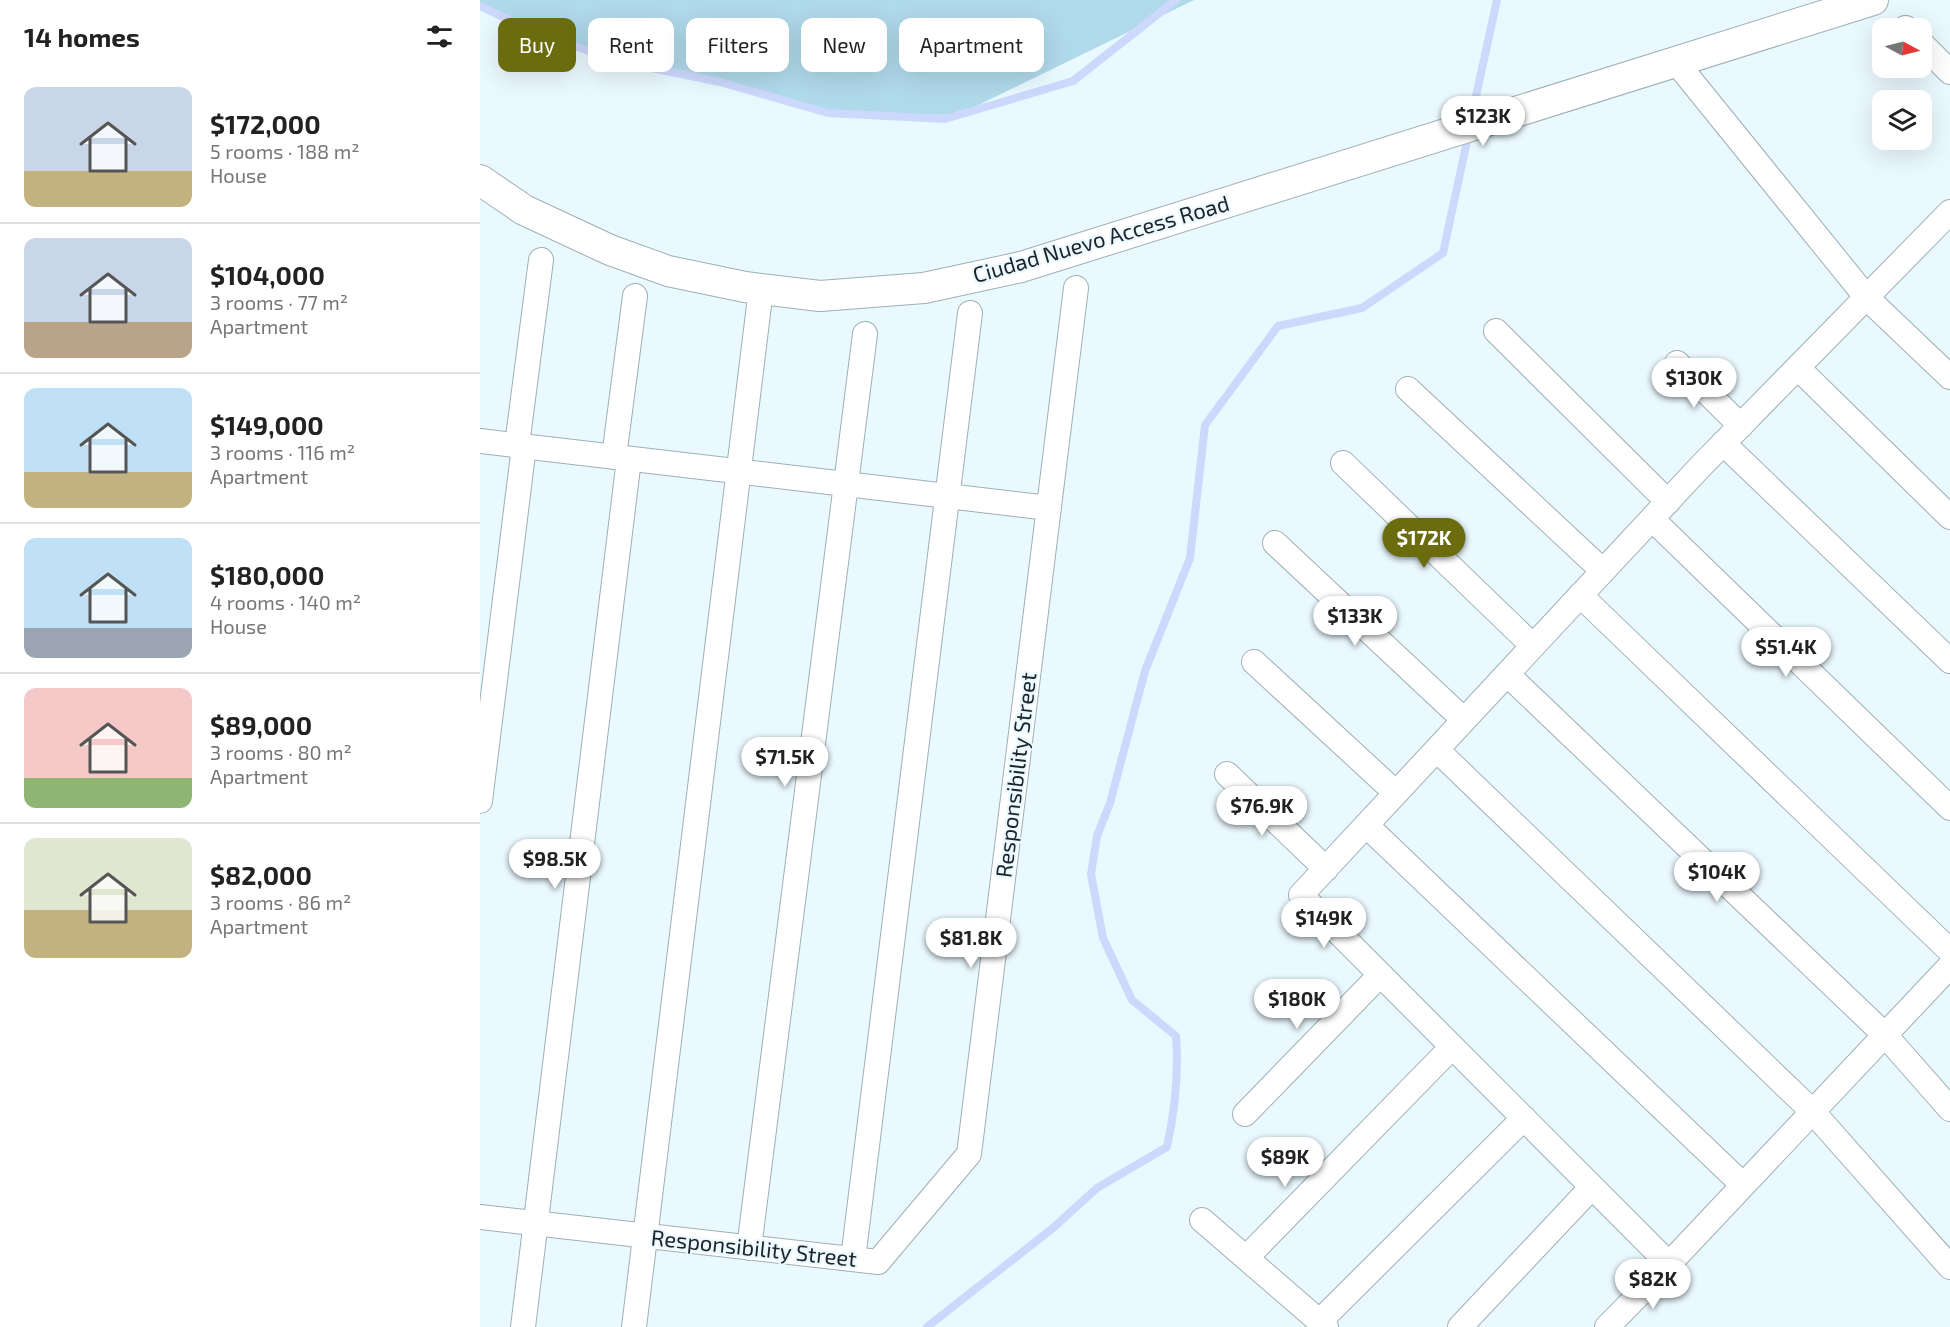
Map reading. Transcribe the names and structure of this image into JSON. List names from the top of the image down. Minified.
{"streets":{"street":["Ciudad Nuevo Access Road","Responsibility Street"]},"north":"right","page":{"heading":"14 homes","chip":["Buy","Rent","Filters","New","Apartment"],"list":[{"name":"$172,000","note":"5 rooms · 188 m² · House"},{"name":"$104,000","note":"3 rooms · 77 m² · Apartment"},{"name":"$149,000","note":"3 rooms · 116 m² · Apartment"},{"name":"$180,000","note":"4 rooms · 140 m² · House"},{"name":"$89,000","note":"3 rooms · 80 m² · Apartment"},{"name":"$82,000","note":"3 rooms · 86 m² · Apartment"}],"price":["$123K","$130K","$172K","$133K","$51.4K","$71.5K","$76.9K","$98.5K","$104K","$149K","$81.8K","$180K","$89K","$82K"]}}
